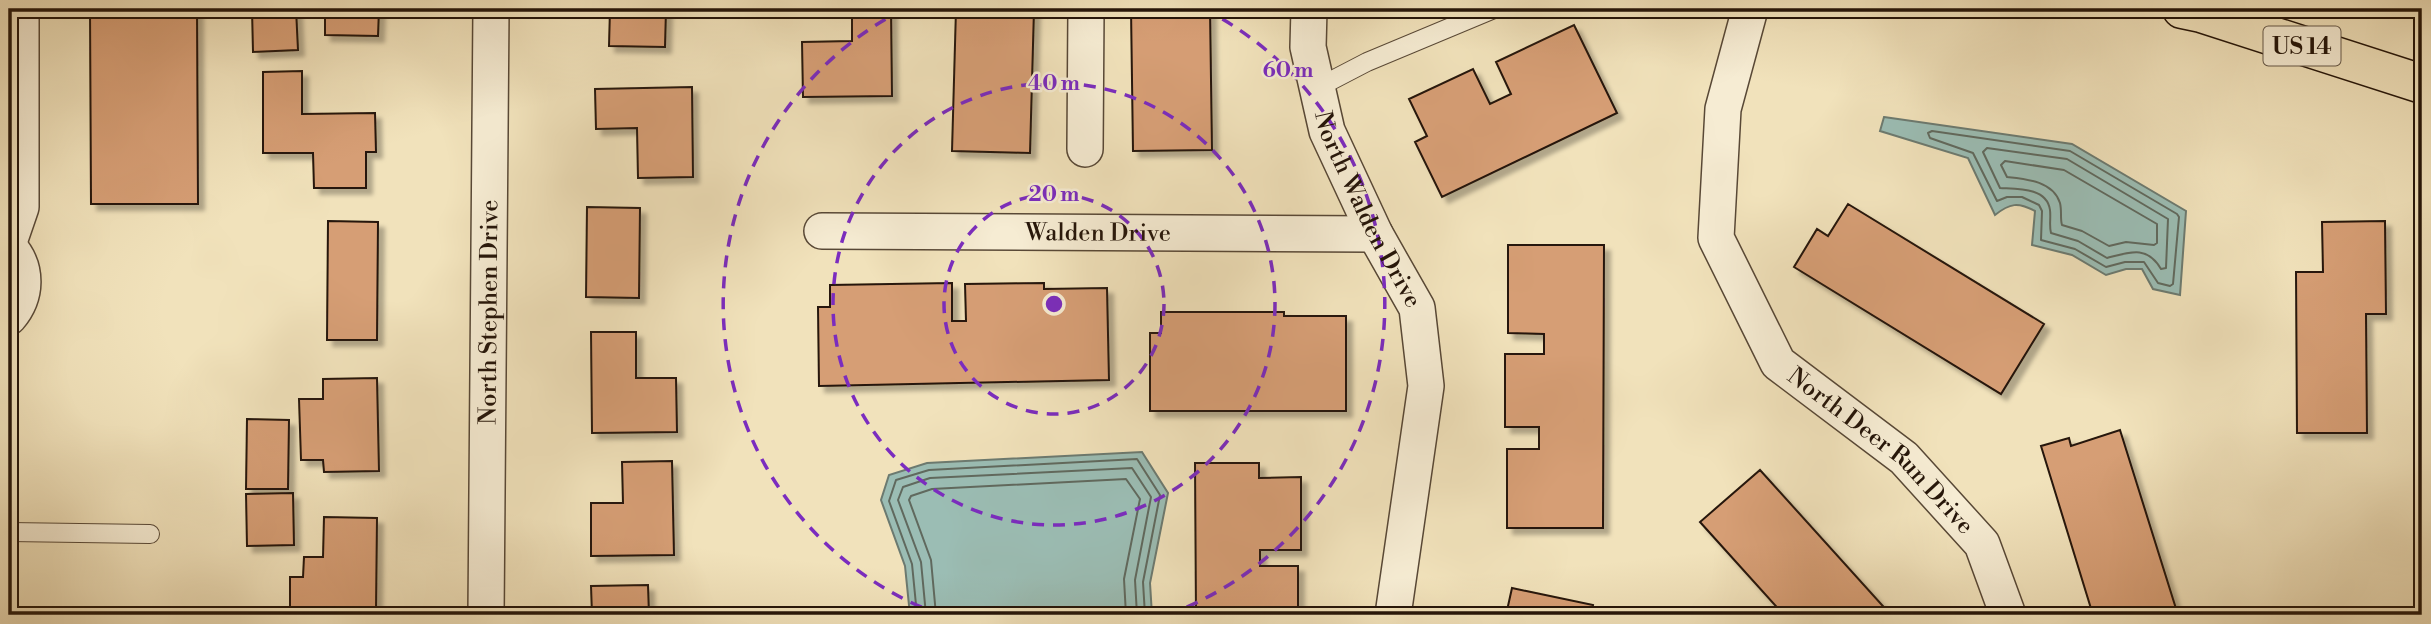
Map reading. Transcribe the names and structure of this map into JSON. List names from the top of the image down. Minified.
{"streets":{"main road":["US 14"],"street":["North Walden Drive","Walden Drive","North Stephen Drive","North Deer Run Drive"]},"crossings":[["North Walden Drive","Walden Drive"]],"rings":["60 m","40 m","20 m"]}
